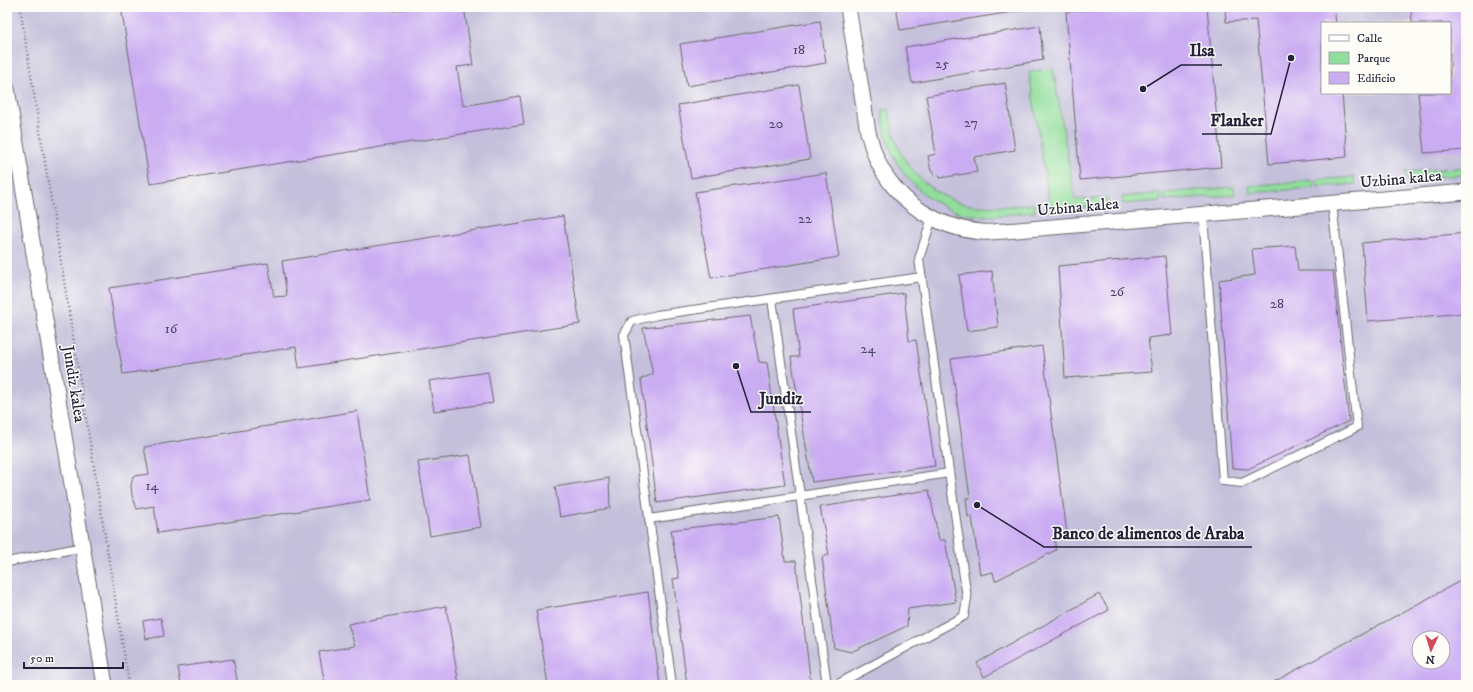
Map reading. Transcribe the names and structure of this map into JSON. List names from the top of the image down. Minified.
{"streets":{"street":["Uzbina kalea","Jundiz kalea"]},"places":["Flanker","Ilsa","Jundiz","Banco de alimentos de Araba"],"house_numbers":["18","25","27","20","22","26","28","16","24","14"],"legend":["Calle","Parque","Edificio"],"scale_bar":"50 m","north":"bottom"}
